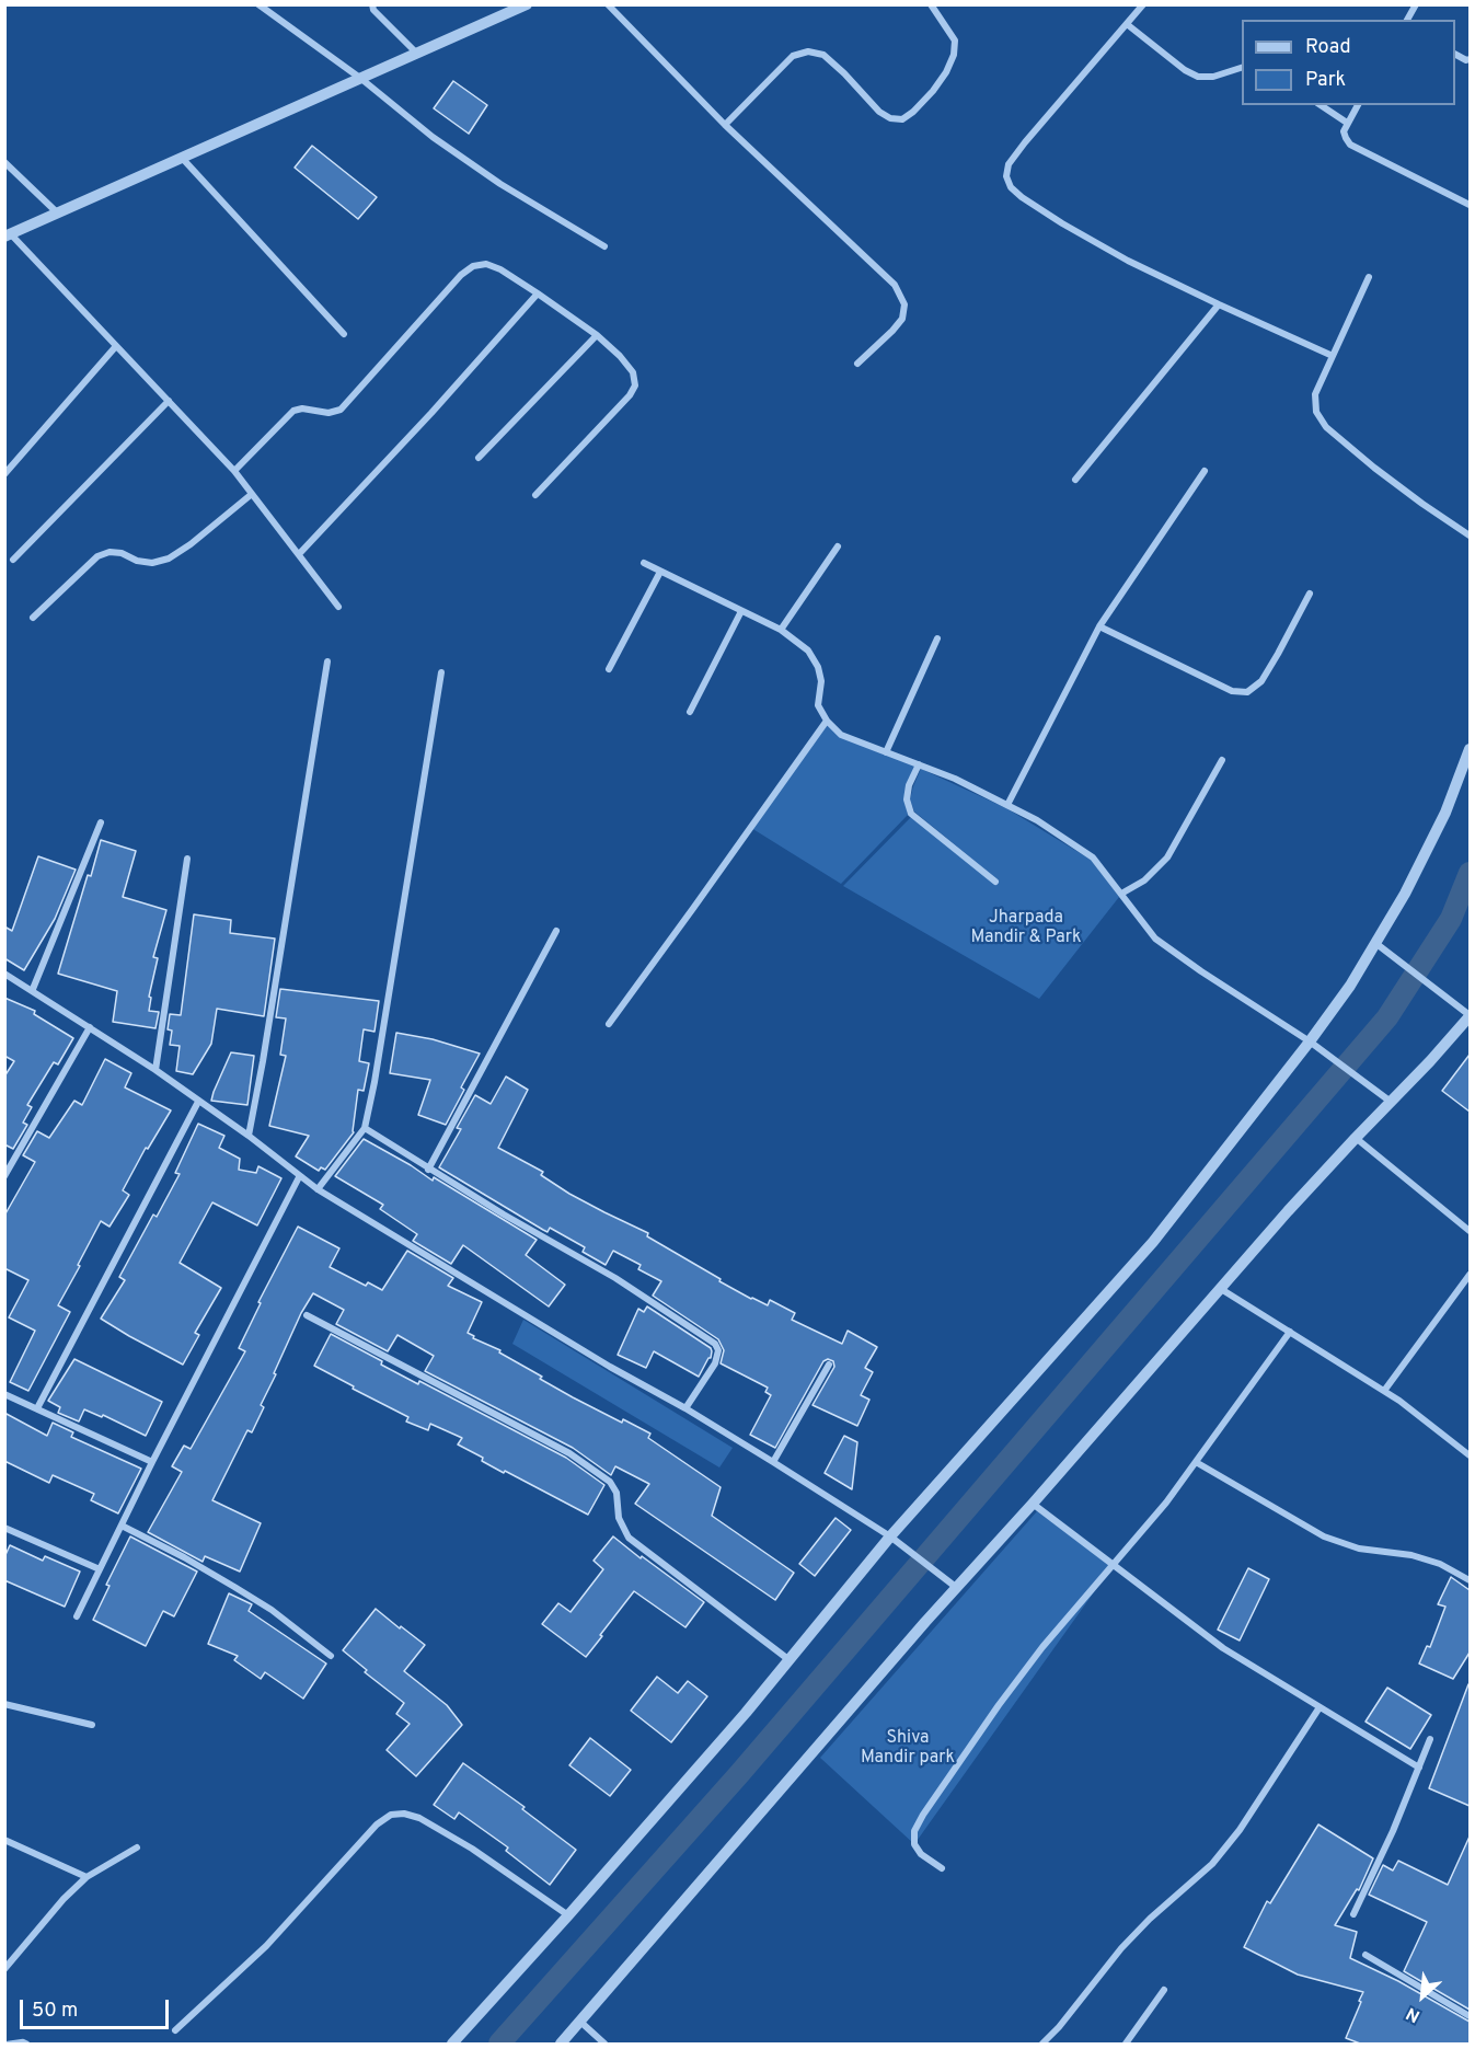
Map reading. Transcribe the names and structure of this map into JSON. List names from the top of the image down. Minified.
{"parks":["Jharpada Mandir & Park","Shiva Mandir park"],"legend":["Road","Park"],"scale_bar":"50 m","north":"bottom left"}
